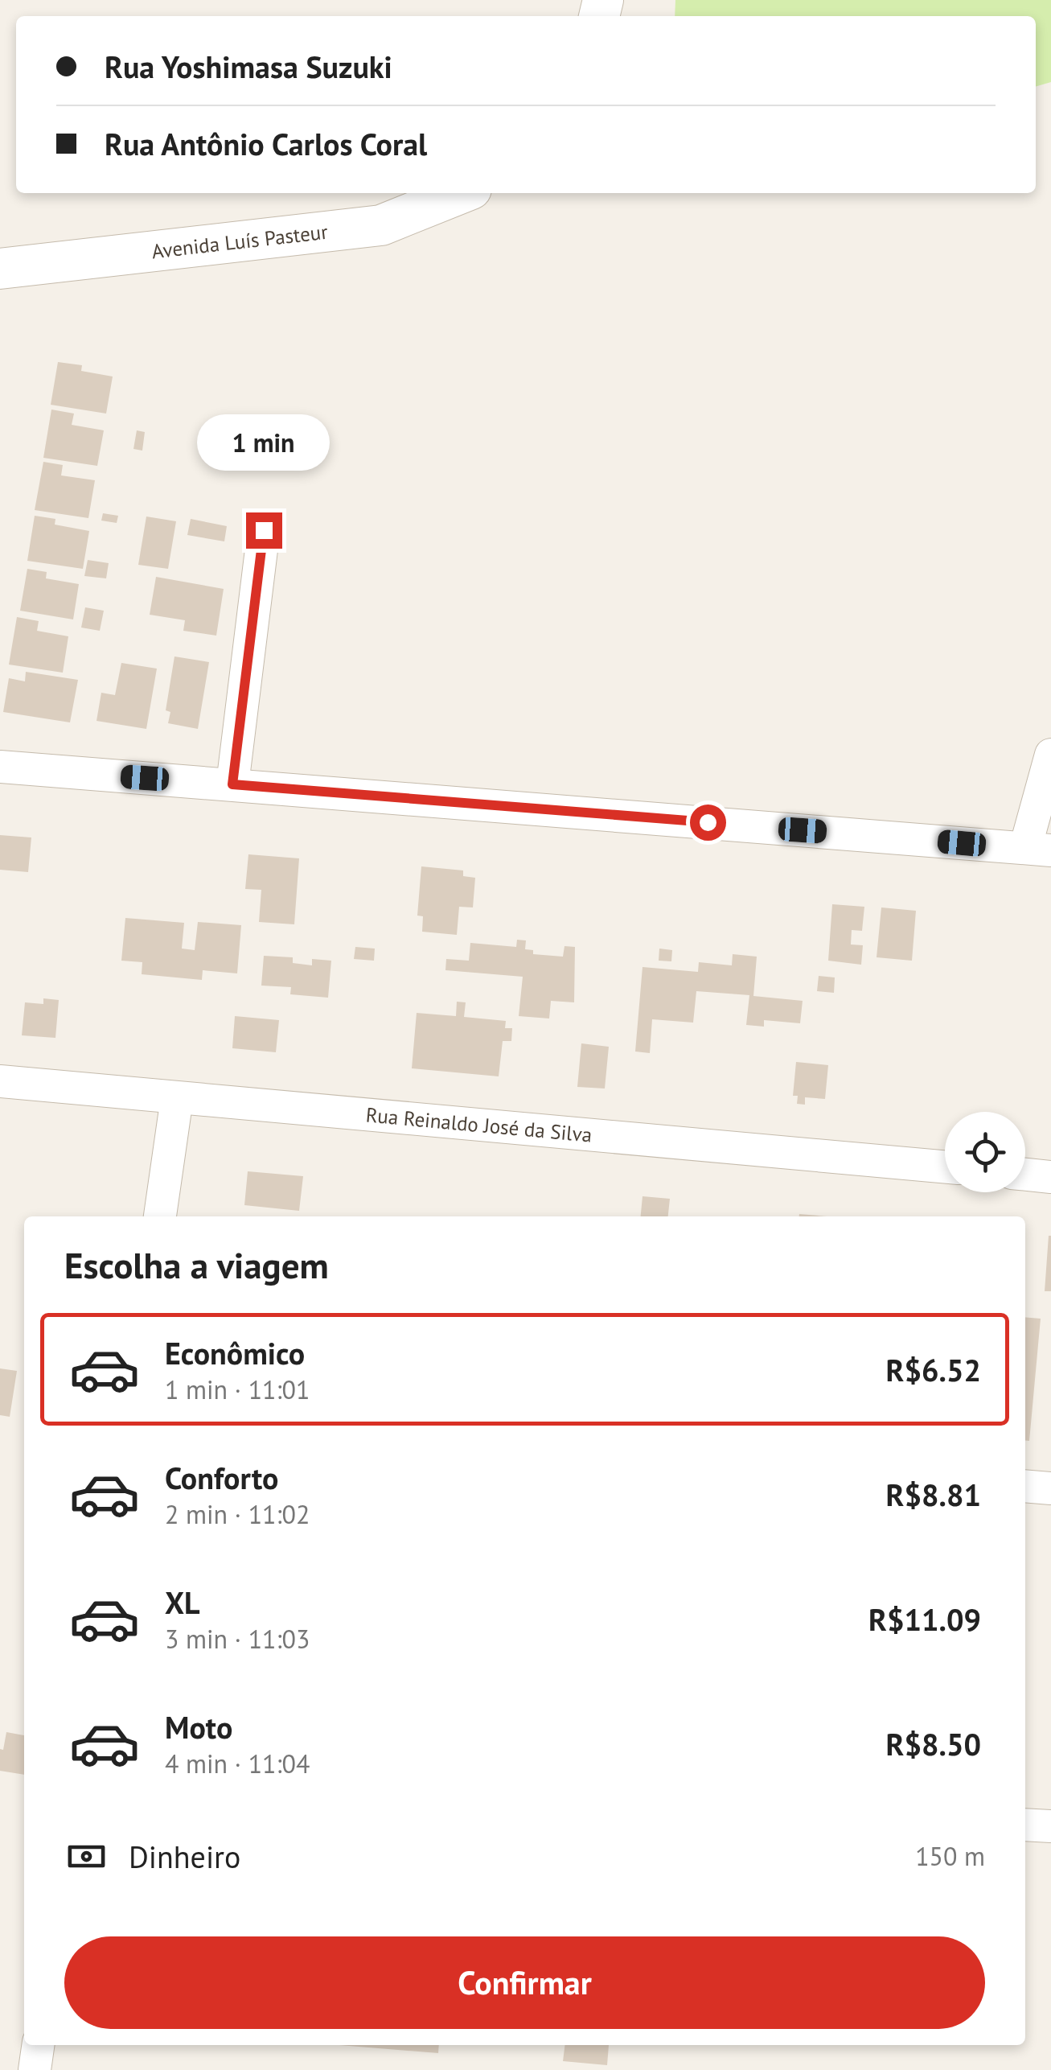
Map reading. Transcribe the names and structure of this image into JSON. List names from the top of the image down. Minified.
{"streets":{"street":["Avenida Luís Pasteur","Rua Reinaldo José da Silva"]},"page":{"banner":["Rua Yoshimasa Suzuki","Rua Antônio Carlos Coral"],"bubble":"1 min","heading":"Escolha a viagem","list":[{"name":"Econômico","note":"1 min · 11:01","value":"R$6.52"},{"name":"Conforto","note":"2 min · 11:02","value":"R$8.81"},{"name":"XL","note":"3 min · 11:03","value":"R$11.09"},{"name":"Moto","note":"4 min · 11:04","value":"R$8.50"}],"pay":["Dinheiro","150 m"],"buttons":"Confirmar"}}
